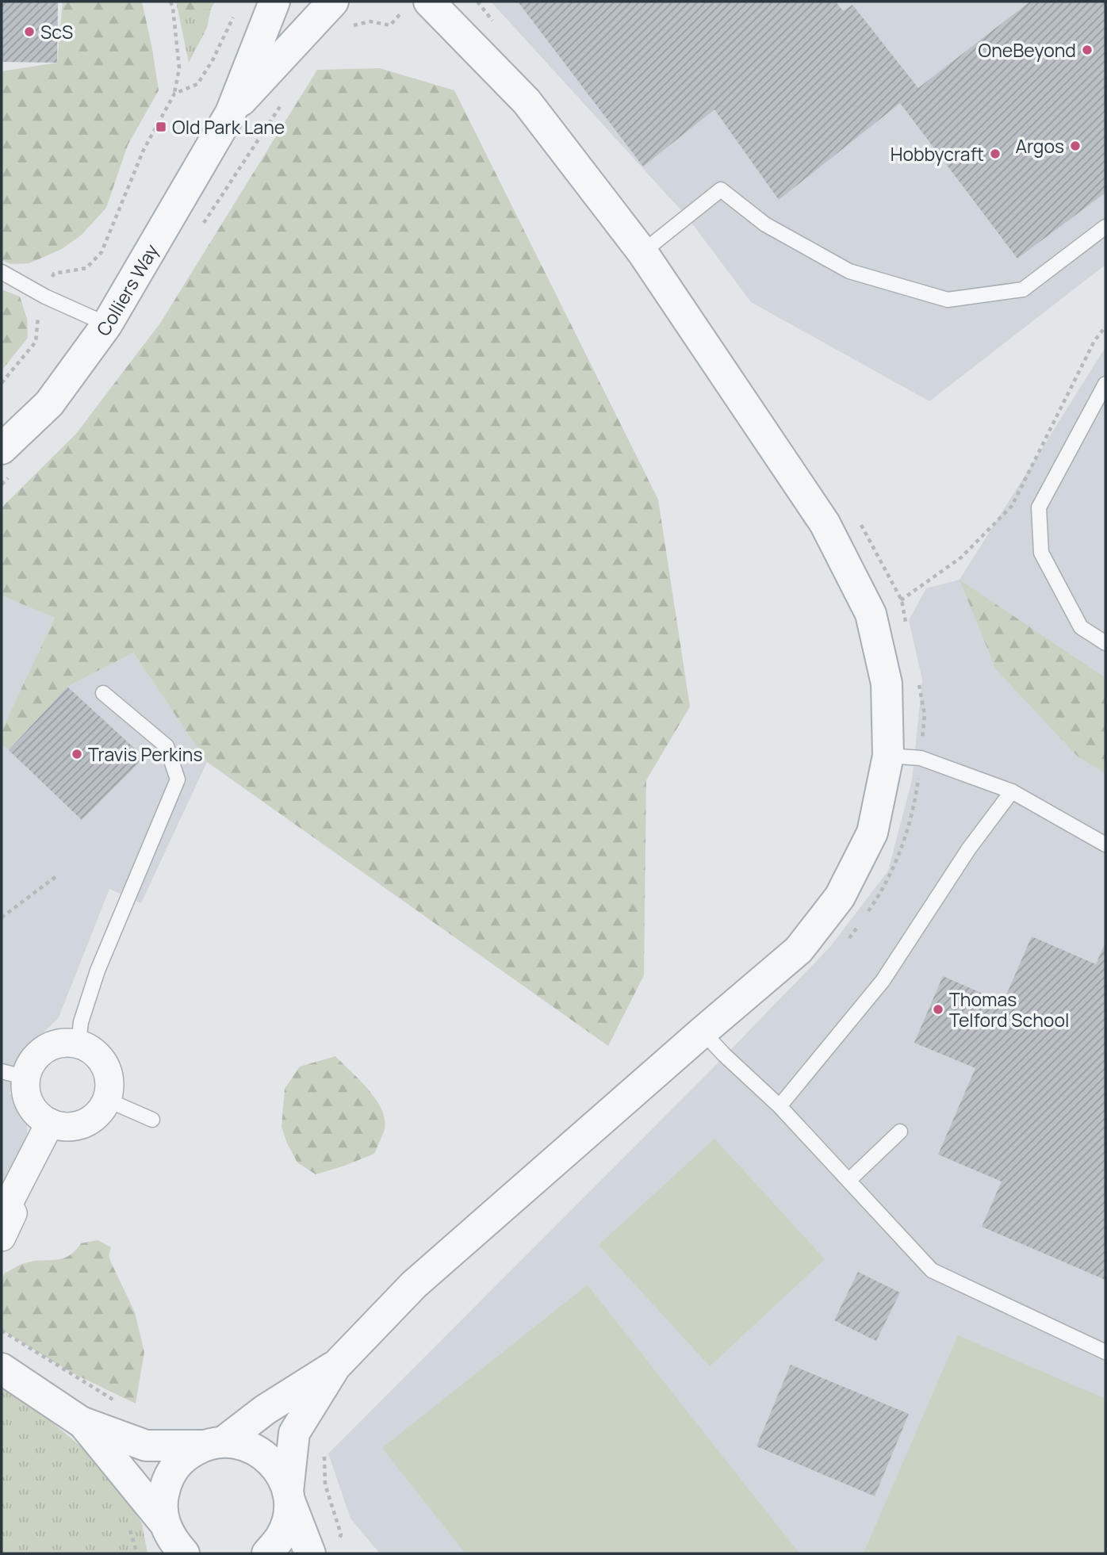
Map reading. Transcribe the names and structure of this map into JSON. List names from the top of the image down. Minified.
{"streets":{"street":["Colliers Way"]},"places":{"other":["ScS","OneBeyond","Argos","Hobbycraft","Travis Perkins","Thomas Telford School"],"transit":["Old Park Lane"]}}
